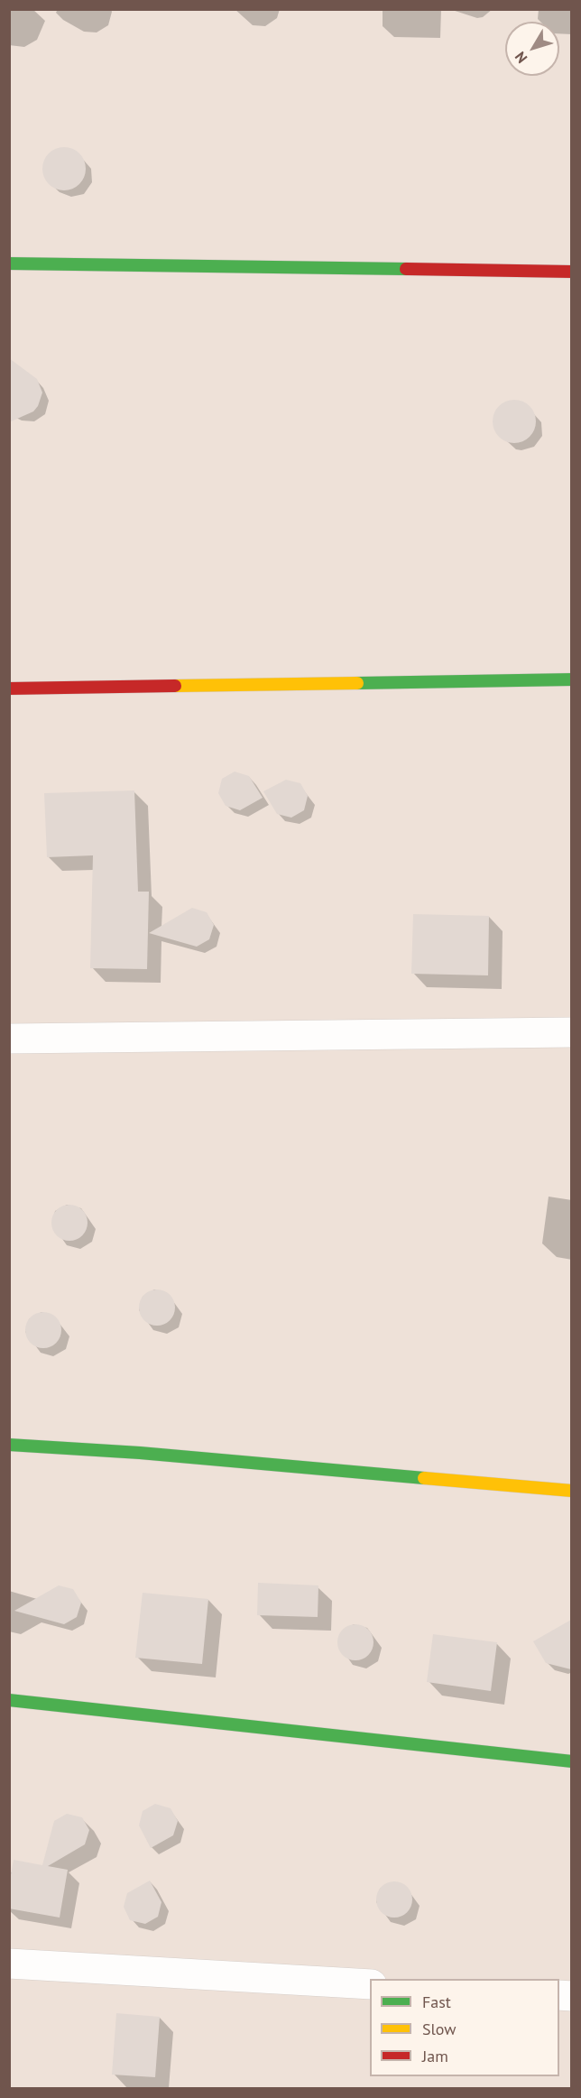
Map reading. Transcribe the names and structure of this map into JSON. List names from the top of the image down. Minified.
{"legend":["Fast","Slow","Jam"],"north":"bottom left"}
